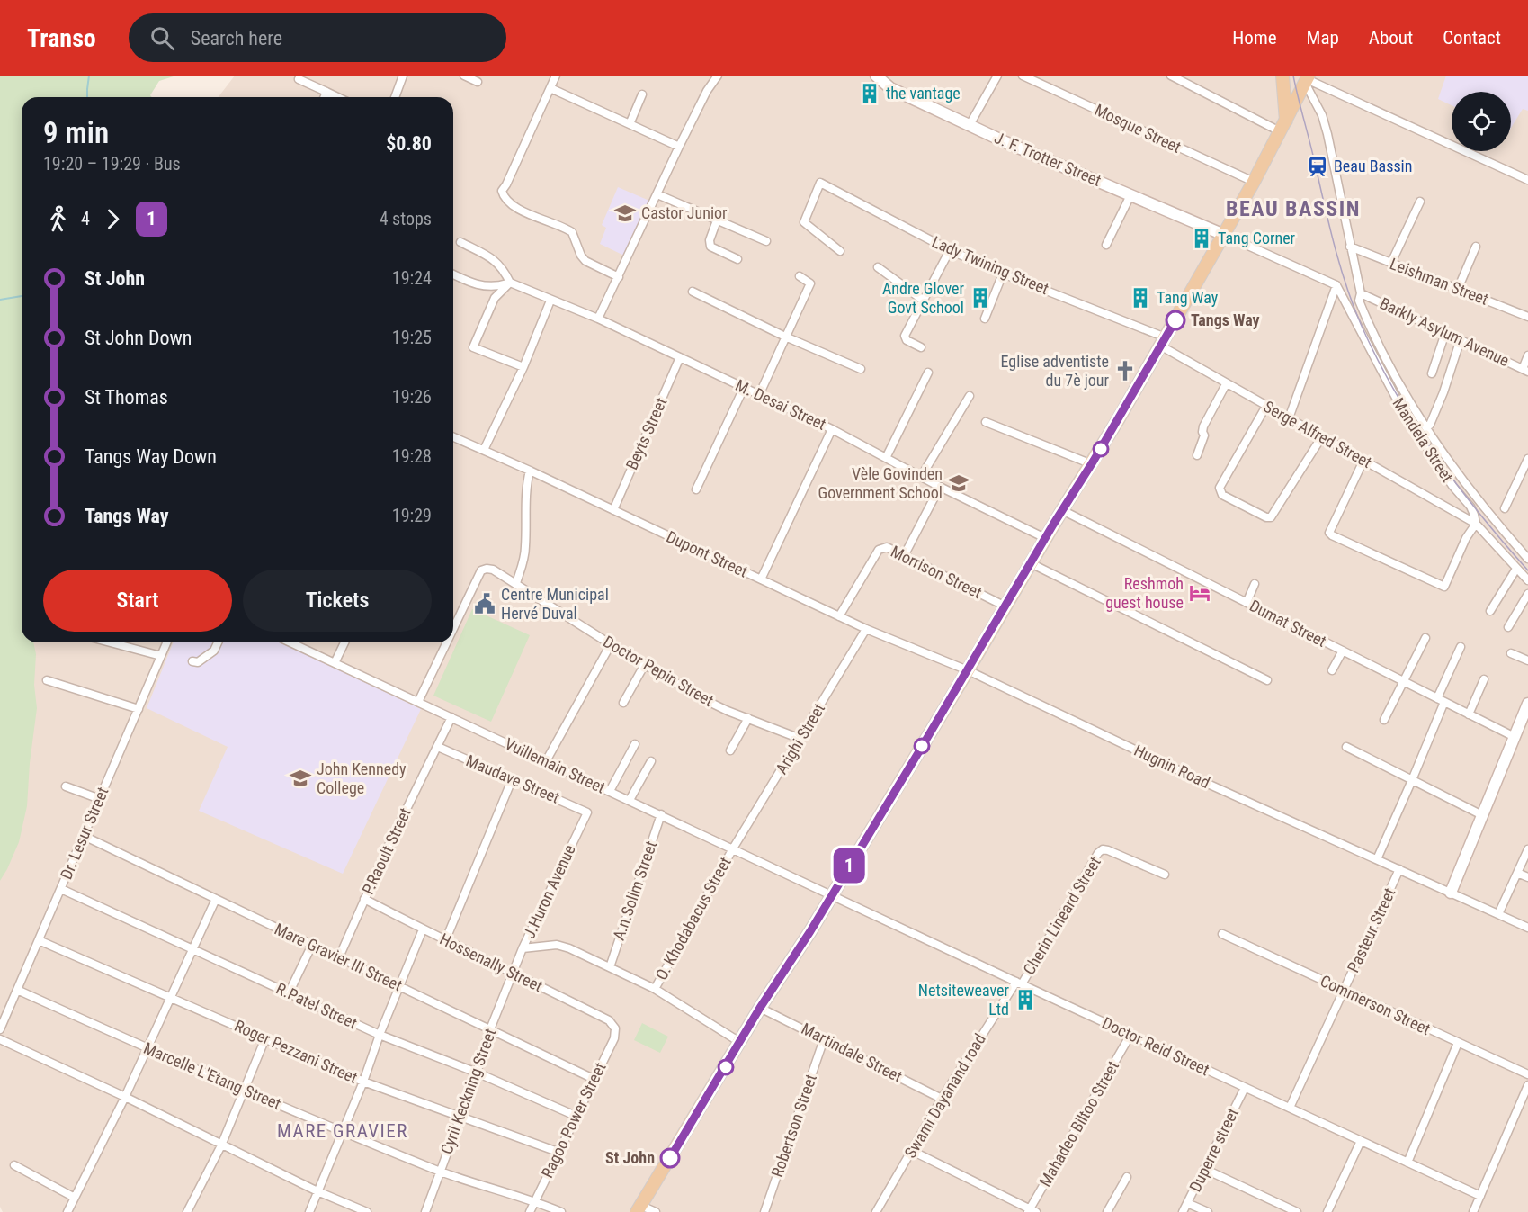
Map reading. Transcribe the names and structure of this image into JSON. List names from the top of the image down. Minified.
{"streets":{"street":["Mosque Street","J. F. Trotter Street","Lady Twining Street","Leishman Street","Barkly Asylum Avenue","M. Desai Street","Beyts Street","Serge Alfred Street","Mandela Street","Dupont Street","Morrison Street","Dumat Street","Doctor Pepin Street","Arighi Street","Vuillemain Street","Hugnin Road","Maudave Street","Dr. Lesur Street","P.Raoult Street","A.n.Solim Street","J.Huron Avenue","Cherin Lineard Street","O. Khodabacus Street","Pasteur Street","Mare Gravier III Street","Hossenally Street","Commerson Street","R.Patel Street","Doctor Reid Street","Roger Pezzani Street","Martindale Street","Marcelle L'Etang Street","Cyril Keckning Street","Swami Dayanand road","Ragoo Power Street","Mahadeo Biltoo Street","Robertson Street","Duperre street"]},"crossings":[["Lady Twining Street","Serge Alfred Street"],["M. Desai Street","Beyts Street"],["Beyts Street","Dupont Street"],["Serge Alfred Street","Mandela Street"],["Dupont Street","Morrison Street"],["Dupont Street","Arighi Street"],["Dupont Street","Hugnin Road"],["Doctor Pepin Street","Arighi Street"],["Doctor Pepin Street","Vuillemain Street"],["Arighi Street","Vuillemain Street"],["Arighi Street","O. Khodabacus Street"],["Vuillemain Street","P.Raoult Street"],["Vuillemain Street","A.n.Solim Street"],["Vuillemain Street","O. Khodabacus Street"],["Vuillemain Street","Doctor Reid Street"],["Hugnin Road","Pasteur Street"],["Maudave Street","P.Raoult Street"],["Maudave Street","J.Huron Avenue"],["Dr. Lesur Street","Mare Gravier III Street"],["Dr. Lesur Street","R.Patel Street"],["Dr. Lesur Street","Roger Pezzani Street"],["Dr. Lesur Street","Marcelle L'Etang Street"],["P.Raoult Street","Mare Gravier III Street"],["P.Raoult Street","Hossenally Street"],["J.Huron Avenue","Hossenally Street"],["J.Huron Avenue","Cyril Keckning Street"],["Cherin Lineard Street","Doctor Reid Street"],["Cherin Lineard Street","Swami Dayanand road"],["Pasteur Street","Commerson Street"],["Pasteur Street","Doctor Reid Street"],["Mare Gravier III Street","Cyril Keckning Street"],["Mare Gravier III Street","Ragoo Power Street"],["Hossenally Street","Cyril Keckning Street"],["Hossenally Street","Ragoo Power Street"],["R.Patel Street","Cyril Keckning Street"],["R.Patel Street","Ragoo Power Street"],["Doctor Reid Street","Swami Dayanand road"],["Doctor Reid Street","Mahadeo Biltoo Street"],["Doctor Reid Street","Duperre street"],["Roger Pezzani Street","Cyril Keckning Street"],["Roger Pezzani Street","Ragoo Power Street"],["Martindale Street","Swami Dayanand road"],["Martindale Street","Robertson Street"],["Marcelle L'Etang Street","Cyril Keckning Street"],["Marcelle L'Etang Street","Ragoo Power Street"]],"districts":["BEAU BASSIN","MARE GRAVIER"],"places":{"building":["the vantage","Tang Corner","Andre Glover Govt School","Tang Way","Netsiteweaver Ltd"],"station":["Beau Bassin"],"school or university":["Castor Junior","Vèle Govinden Government School","John Kennedy College"],"other":["Tangs Way","St John"],"church":["Eglise adventiste du 7è jour"],"hotel":["Reshmoh guest house"],"public building":["Centre Municipal Hervé Duval"]},"lines":["bus line 1"],"page":{"header":"Transo","search":"Search here","nav":["Home","Map","About","Contact"],"on_map":"1","heading":["9 min","19:20 – 19:29 · Bus","$0.80"],"legs":["4","1","4 stops"],"list":[{"name":"St John","value":"19:24"},{"name":"St John Down","value":"19:25"},{"name":"St Thomas","value":"19:26"},{"name":"Tangs Way Down","value":"19:28"},{"name":"Tangs Way","value":"19:29"}],"buttons":["Start","Tickets"]}}
